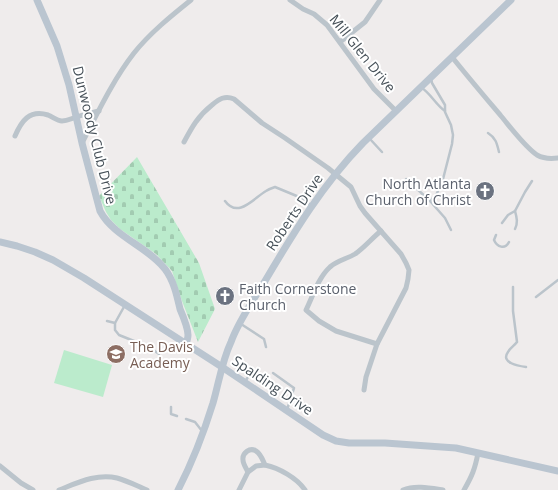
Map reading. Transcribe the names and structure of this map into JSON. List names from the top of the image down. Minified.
{"streets":{"street":["Mill Glen Drive","Dunwoody Club Drive","Roberts Drive","Spalding Drive"]},"crossings":[["Mill Glen Drive","Roberts Drive"],["Dunwoody Club Drive","Spalding Drive"],["Roberts Drive","Spalding Drive"]],"places":{"church":["North Atlanta Church of Christ","Faith Cornerstone Church"],"school or university":["The Davis Academy"]}}
